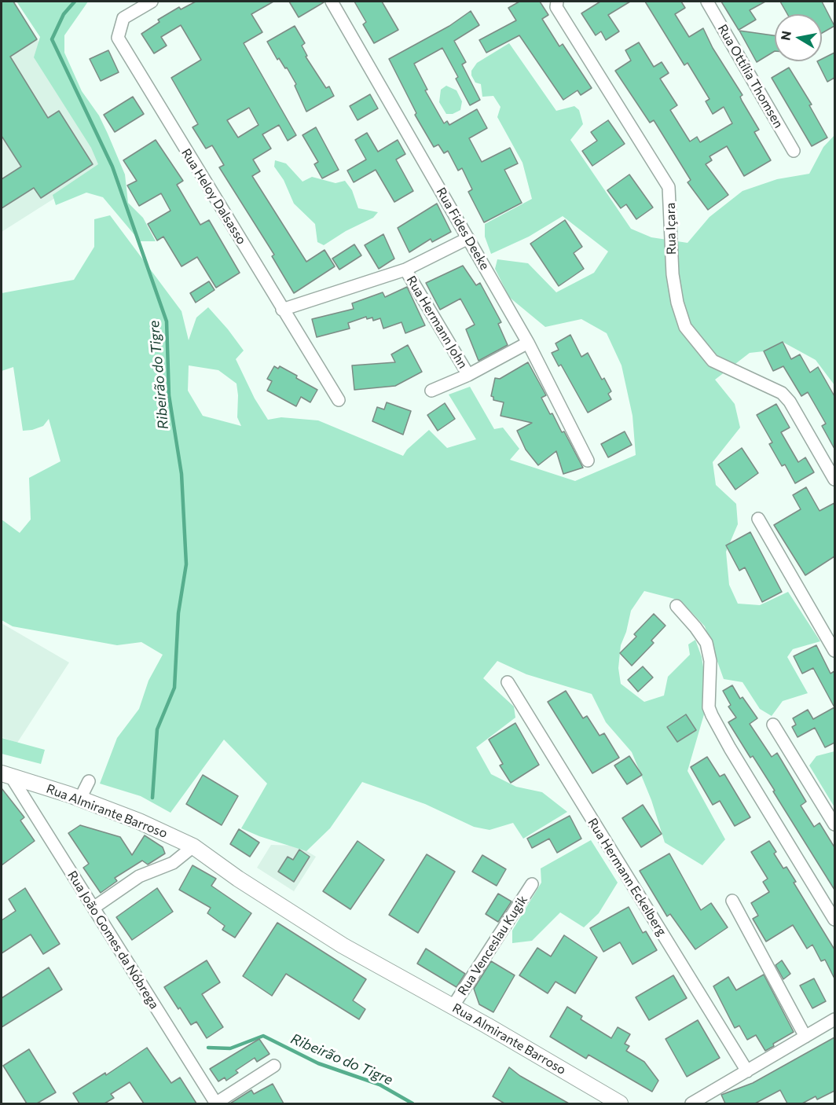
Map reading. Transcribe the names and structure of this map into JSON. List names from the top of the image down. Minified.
{"streets":{"main road":["Rua Almirante Barroso"],"street":["Rua Ottília Thomsen","Rua Heloy Dalsasso","Rua Fides Deeke","Rua Içara","Rua Hermann John","Rua Hermann Eckelberg","Rua João Gomes da Nóbrega","Rua Venceslau Kugik"]},"crossings":[["Rua Almirante Barroso","Rua João Gomes da Nóbrega"],["Rua Almirante Barroso","Rua Venceslau Kugik"]],"water":["Ribeirão do Tigre"],"north":"left"}
